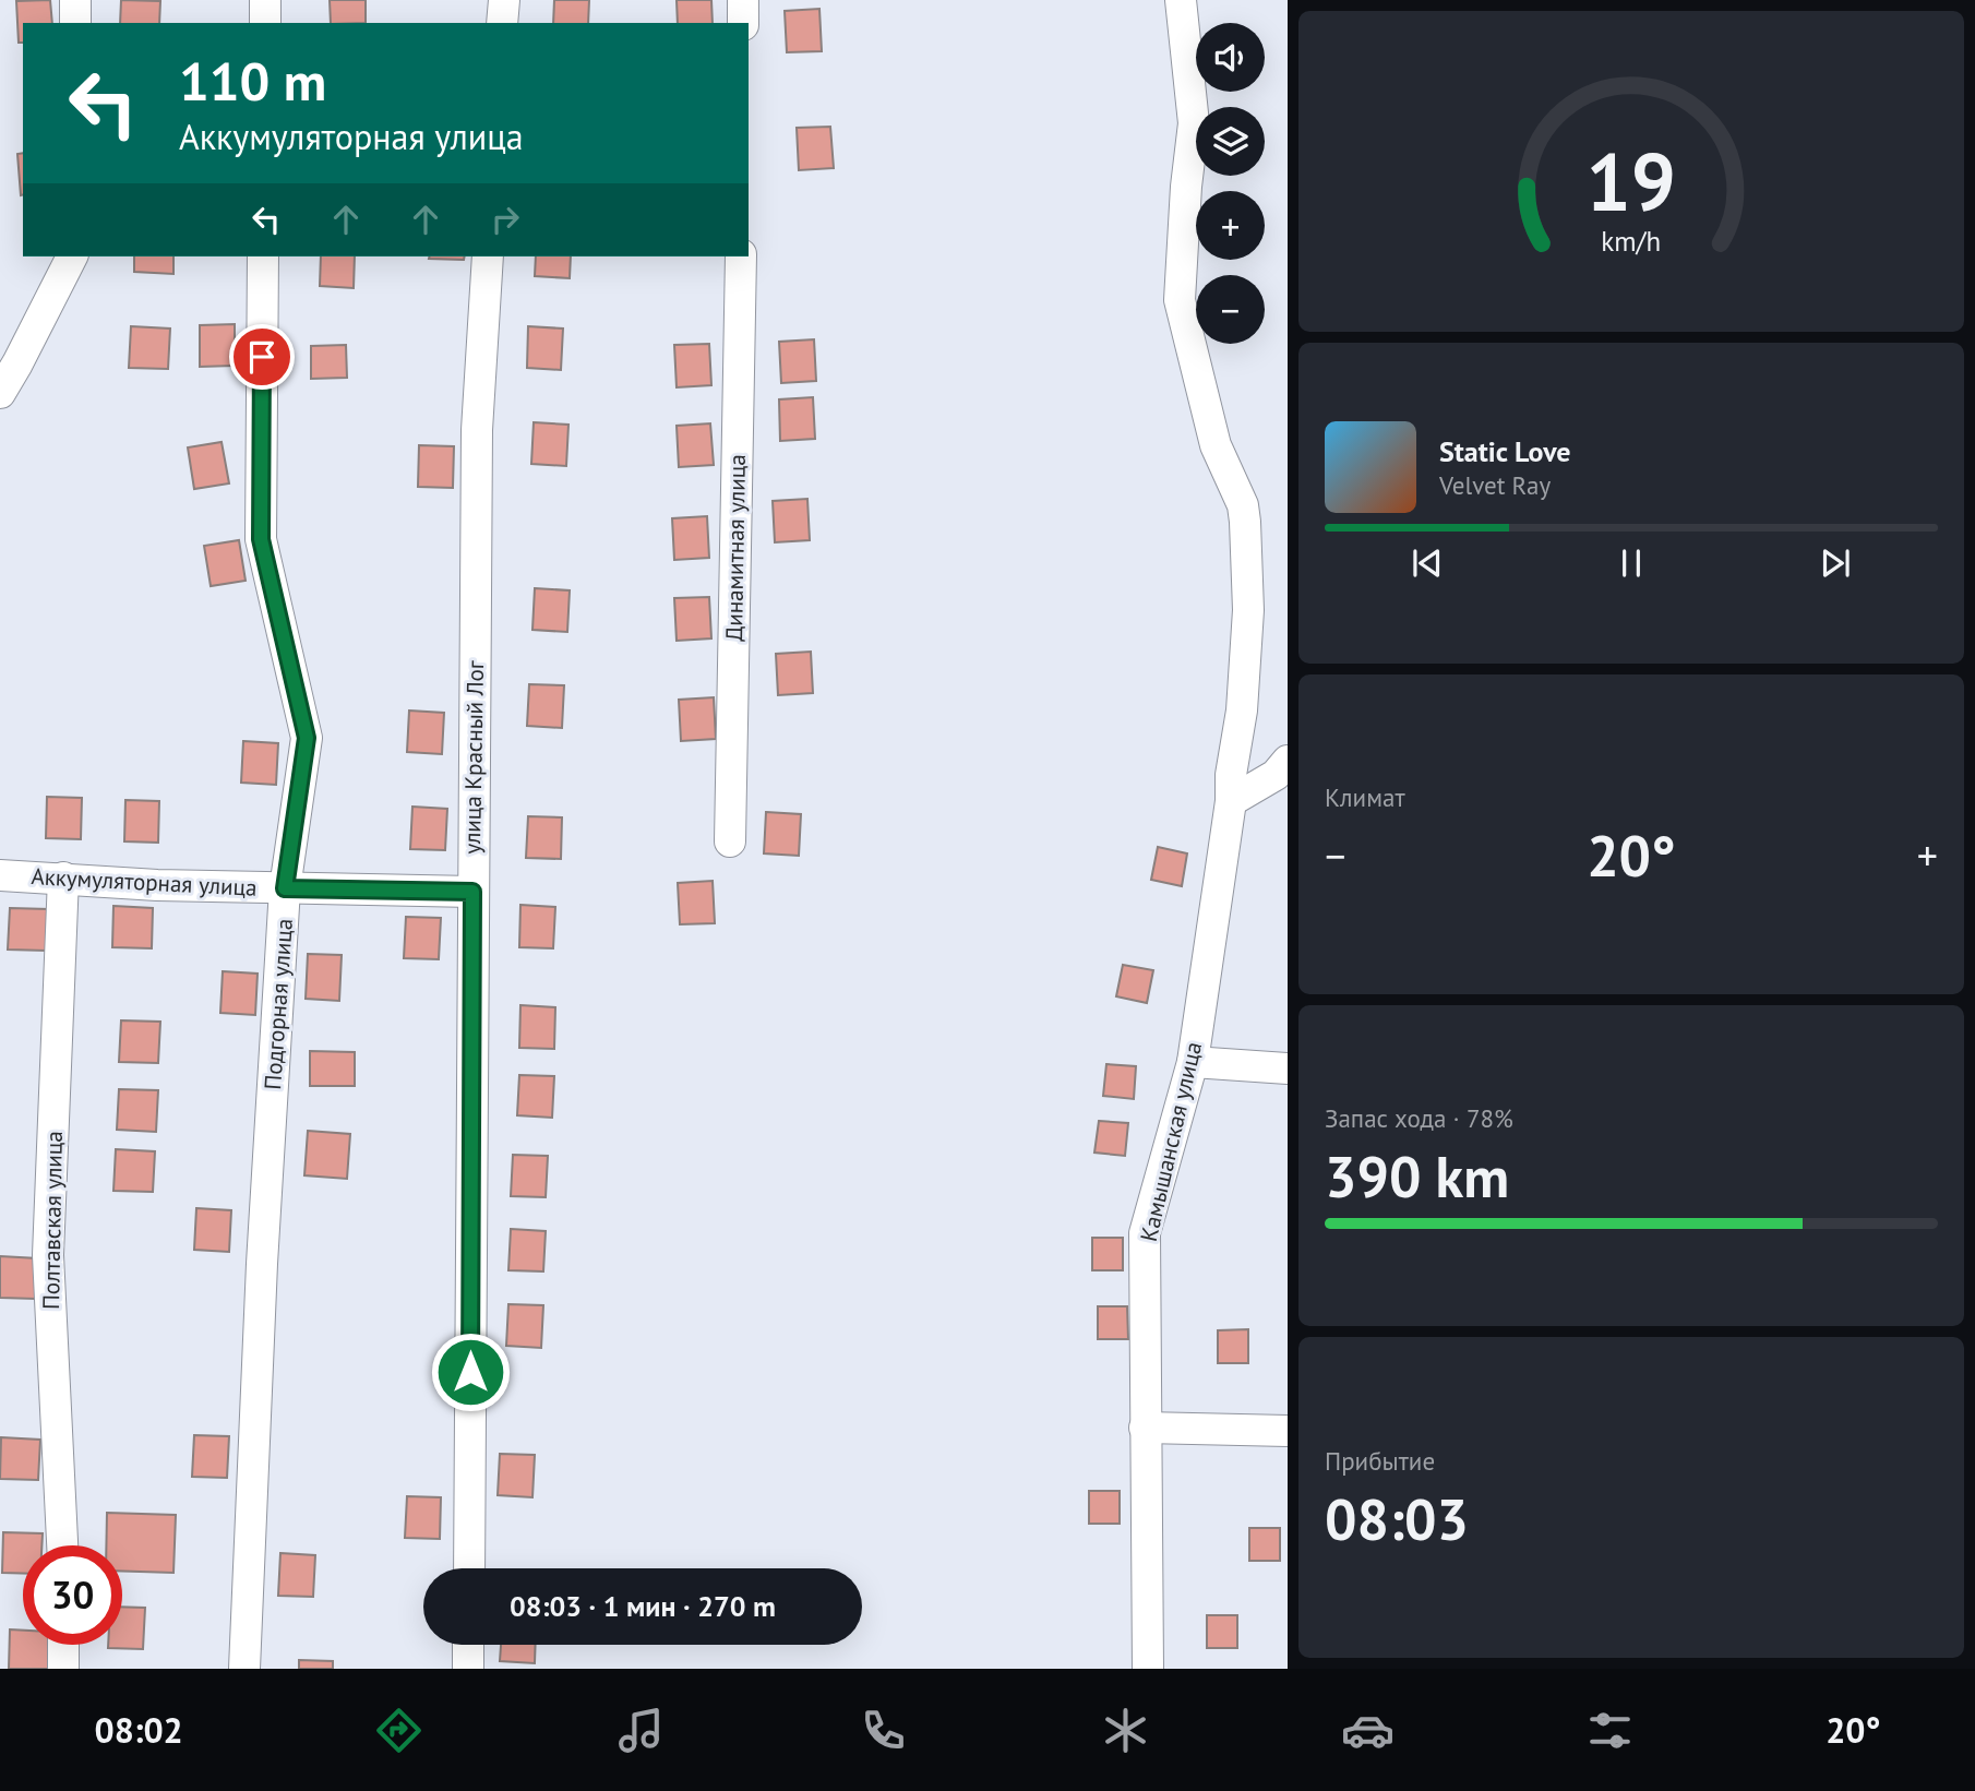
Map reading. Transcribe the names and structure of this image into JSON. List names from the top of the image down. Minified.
{"streets":{"street":["Динамитная улица","улица Красный Лог","Аккумуляторная улица","Подгорная улица","Камышанская улица","Полтавская улица"]},"crossings":[["улица Красный Лог","Аккумуляторная улица"],["Аккумуляторная улица","Подгорная улица"],["Аккумуляторная улица","Полтавская улица"]],"page":{"map_buttons":["+","−"],"turn":["110 m","Аккумуляторная улица"],"song":["Static Love","Velvet Ray"],"tile":["Климат",["Запас хода · 78%","390 km"],["Прибытие","08:03"]],"heat":["−","20°","+"],"limit":"30","trip":"08:03 · 1 мин · 270 m","tabs":["08:02","20°"],"gauge":["19","km/h"]}}
